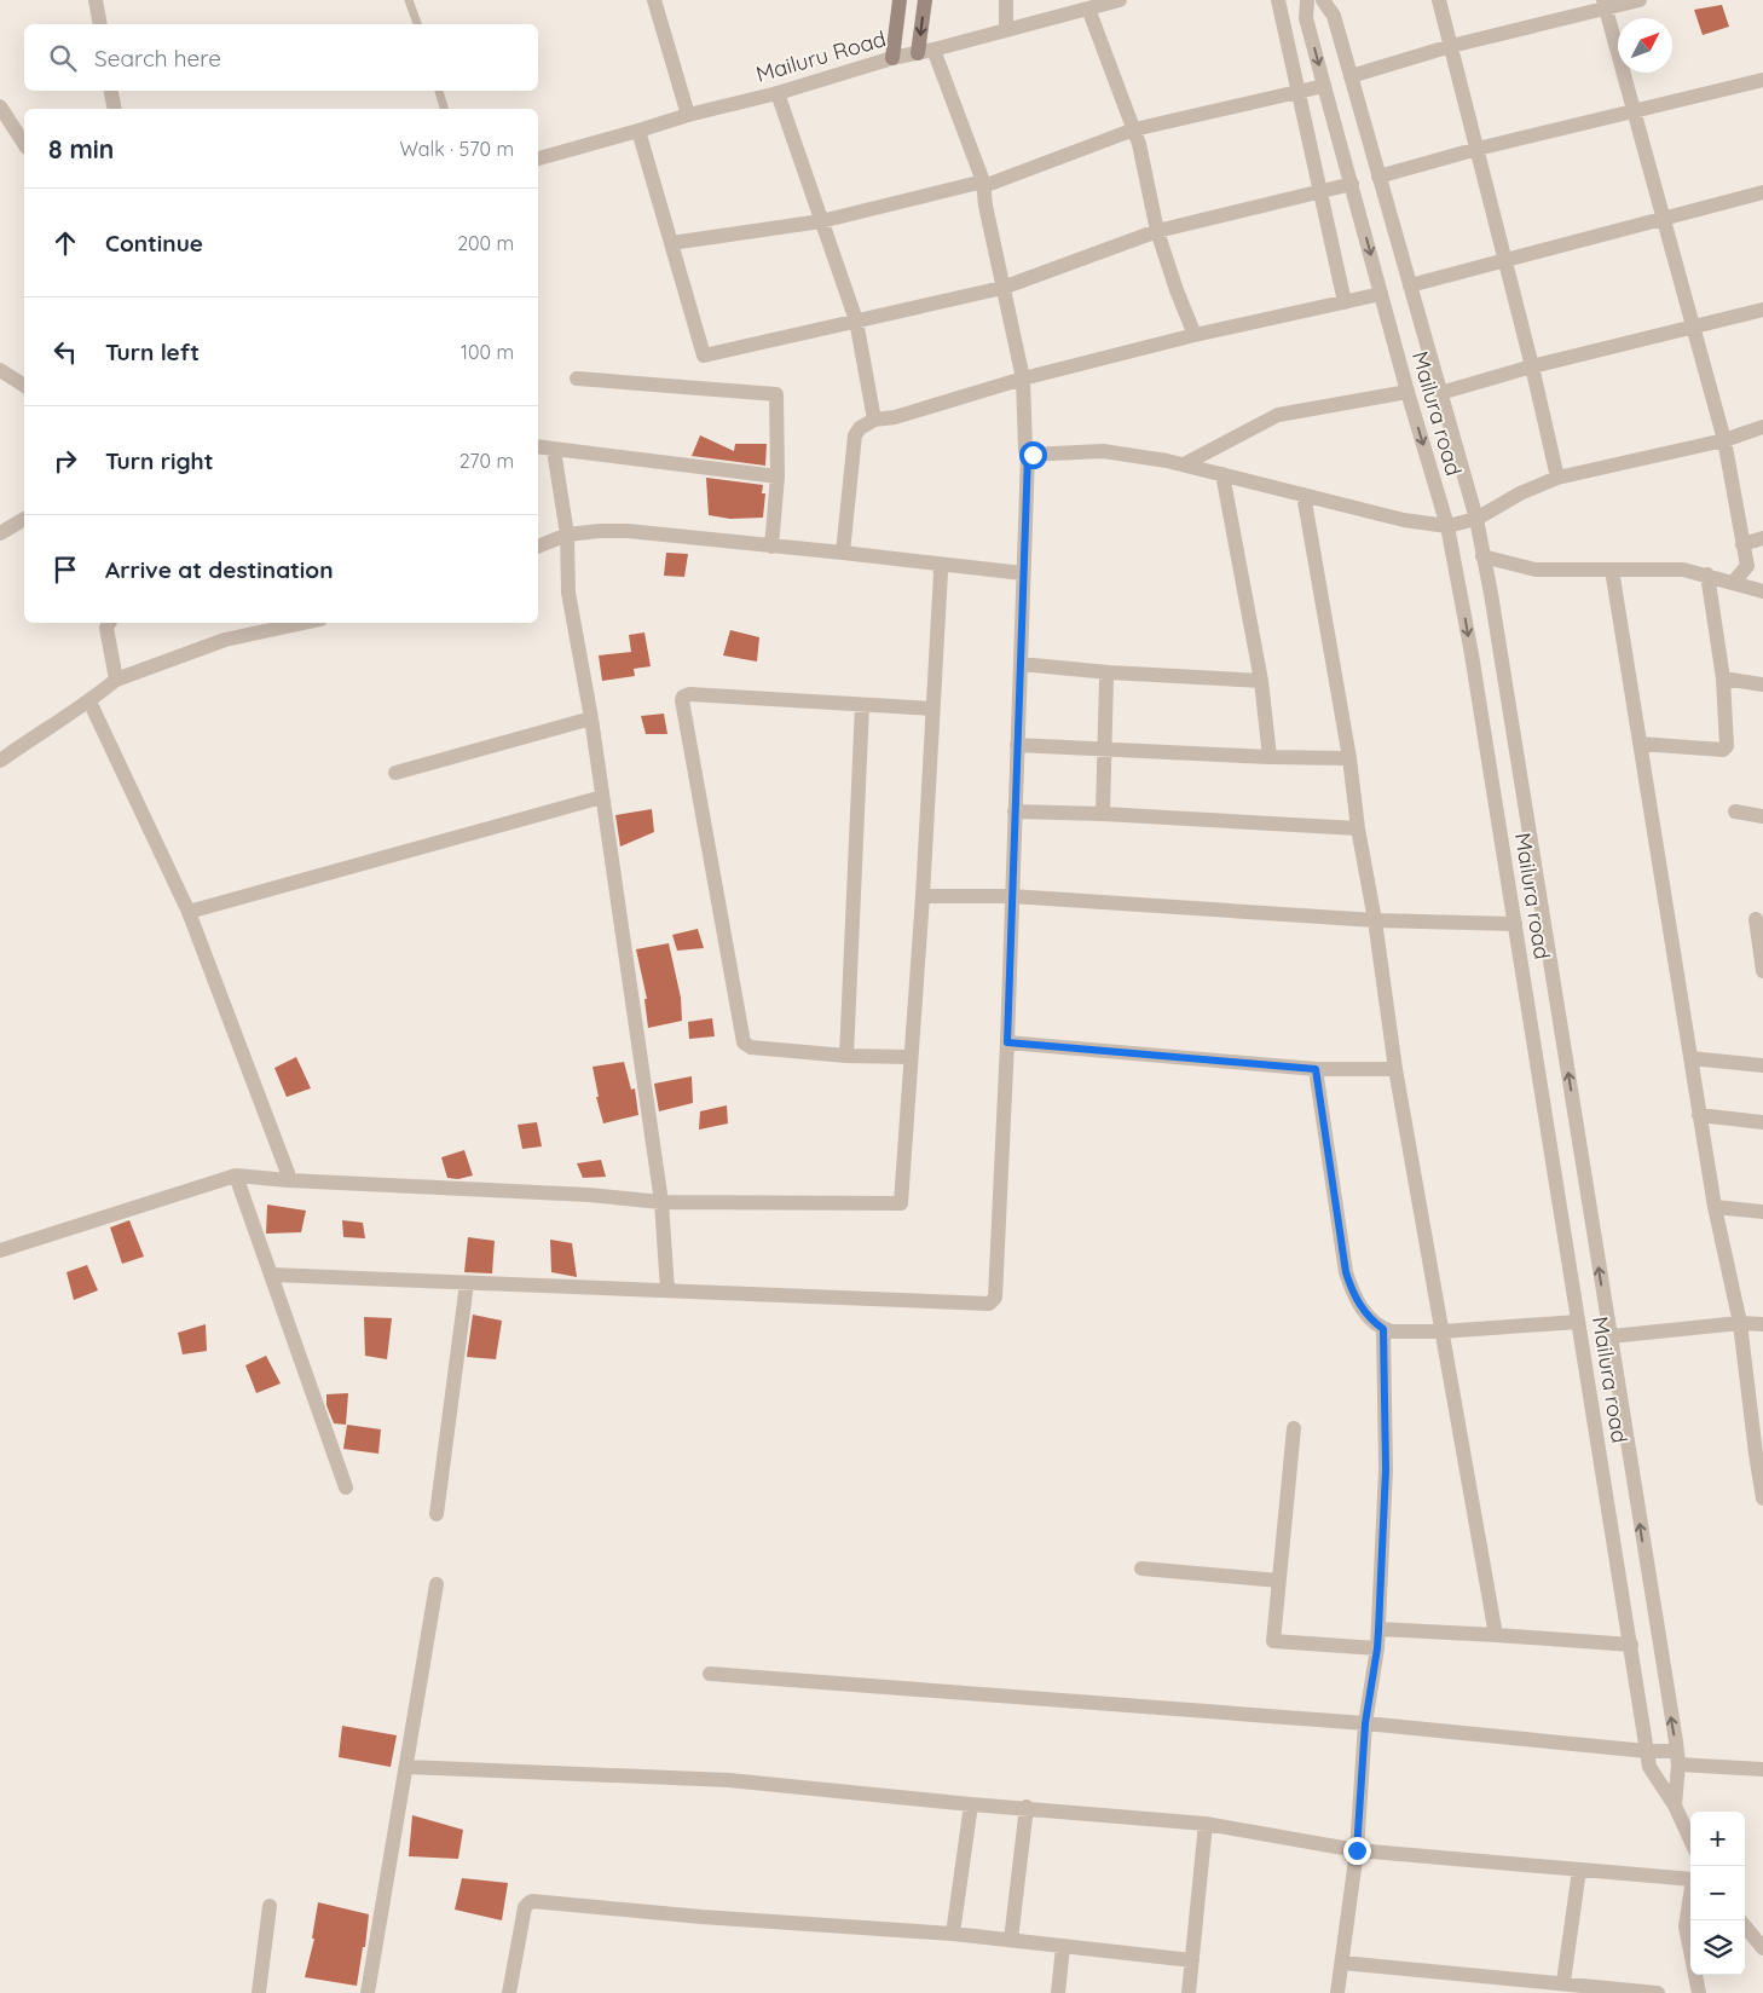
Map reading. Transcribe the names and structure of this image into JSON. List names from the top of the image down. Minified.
{"streets":{"street":["Mailuru Road","Mailura road"]},"north":"top right","page":{"search":"Search here","heading":["8 min","Walk · 570 m"],"list":[["Continue","200 m"],["Turn left","100 m"],["Turn right","270 m"],"Arrive at destination"],"map_buttons":["+","−"]}}
